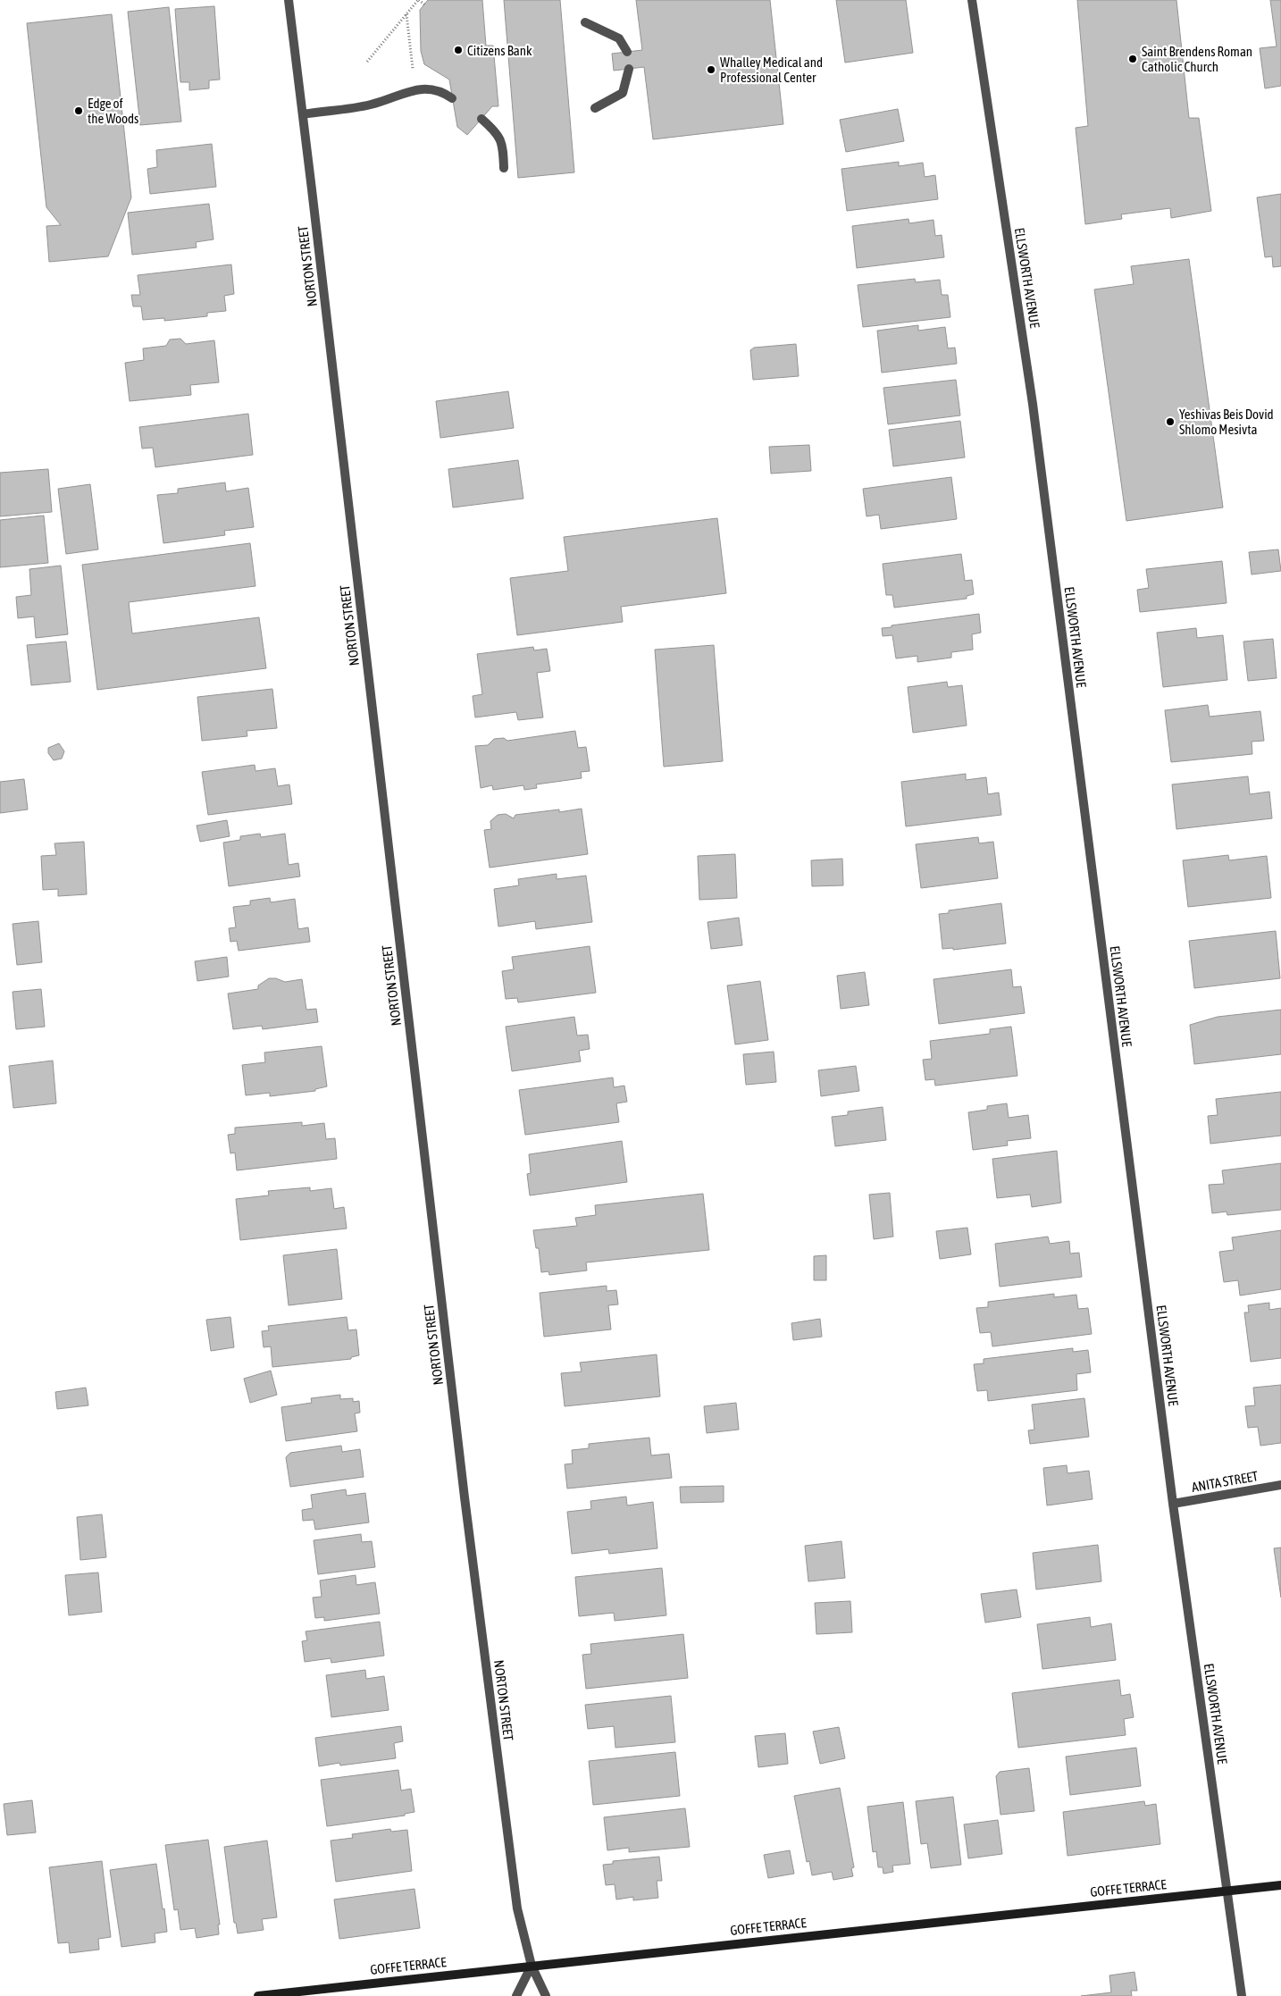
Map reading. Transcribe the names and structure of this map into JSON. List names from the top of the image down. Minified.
{"streets":{"main road":["GOFFE TERRACE"],"street":["NORTON STREET","ELLSWORTH AVENUE","ANITA STREET"]},"crossings":[["NORTON STREET","GOFFE TERRACE"],["ELLSWORTH AVENUE","ANITA STREET"],["ELLSWORTH AVENUE","GOFFE TERRACE"]],"places":["Citizens Bank","Saint Brendens Roman Catholic Church","Whalley Medical and Professional Center","Edge of the Woods","Yeshivas Beis Dovid Shlomo Mesivta"]}
